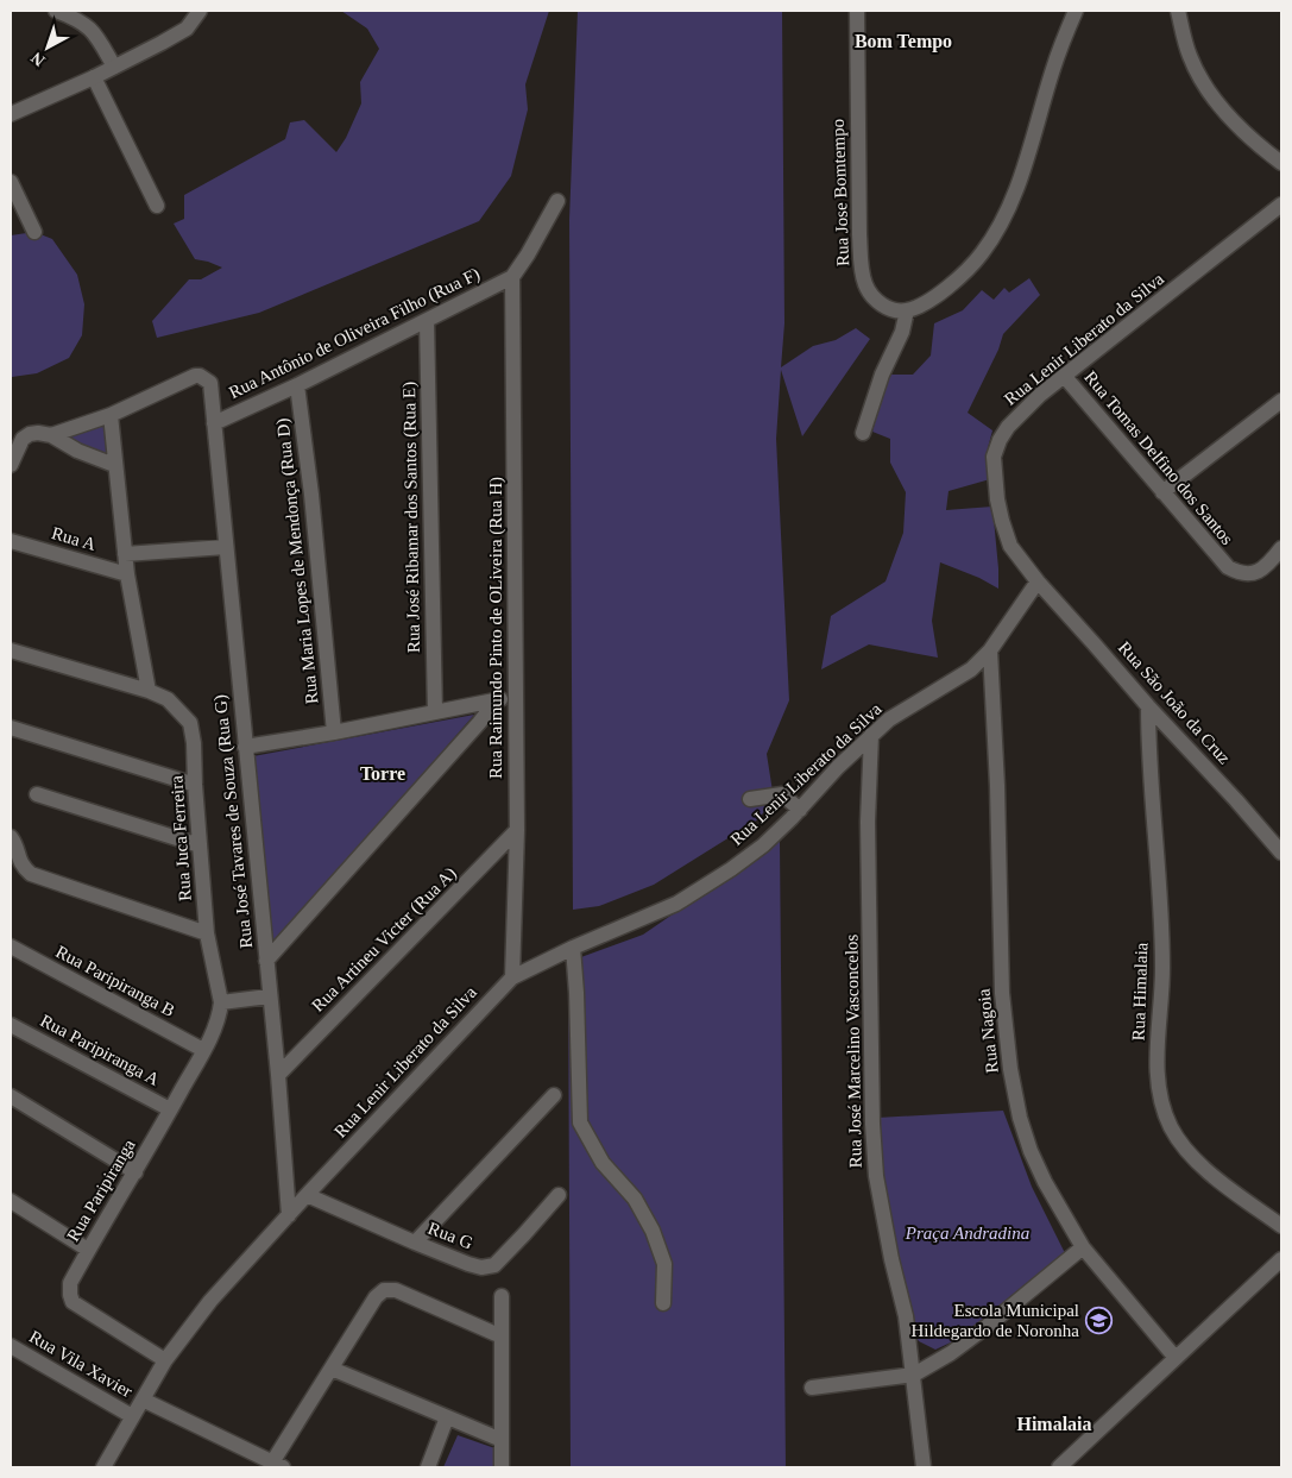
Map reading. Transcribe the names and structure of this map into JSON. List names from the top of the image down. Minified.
{"streets":{"street":["Rua Jose Bomtempo","Rua Antônio de Oliveira Filho (Rua F)","Rua Lenir Liberato da Silva","Rua Tomas Delfino dos Santos","Rua José Ribamar dos Santos (Rua E)","Rua A","Rua Maria Lopes de Mendonça (Rua D)","Rua Raimundo Pinto de OLiveira (Rua H)","Rua São João da Cruz","Rua José Tavares de Souza (Rua G)","Rua Juca Ferreira","Rua Artineu Victer (Rua A)","Rua Paripiranga B","Rua Himalaia","Rua Nagoia","Rua Paripiranga A","Rua José Marcelino Vasconcelos","Rua Paripiranga","Rua G","Rua Vila Xavier"]},"crossings":[["Rua Antônio de Oliveira Filho (Rua F)","Rua José Ribamar dos Santos (Rua E)"],["Rua Antônio de Oliveira Filho (Rua F)","Rua Maria Lopes de Mendonça (Rua D)"],["Rua Antônio de Oliveira Filho (Rua F)","Rua Raimundo Pinto de OLiveira (Rua H)"],["Rua Antônio de Oliveira Filho (Rua F)","Rua José Tavares de Souza (Rua G)"],["Rua Lenir Liberato da Silva","Rua Tomas Delfino dos Santos"],["Rua Lenir Liberato da Silva","Rua Raimundo Pinto de OLiveira (Rua H)"],["Rua Lenir Liberato da Silva","Rua São João da Cruz"],["Rua Lenir Liberato da Silva","Rua José Tavares de Souza (Rua G)"],["Rua Lenir Liberato da Silva","Rua Nagoia"],["Rua Lenir Liberato da Silva","Rua José Marcelino Vasconcelos"],["Rua Lenir Liberato da Silva","Rua Paripiranga"],["Rua Lenir Liberato da Silva","Rua G"],["Rua Lenir Liberato da Silva","Rua Vila Xavier"],["Rua Raimundo Pinto de OLiveira (Rua H)","Rua Artineu Victer (Rua A)"],["Rua São João da Cruz","Rua Himalaia"],["Rua José Tavares de Souza (Rua G)","Rua Artineu Victer (Rua A)"],["Rua Juca Ferreira","Rua Paripiranga"],["Rua Paripiranga B","Rua Paripiranga"],["Rua Paripiranga A","Rua Paripiranga"]],"districts":["Bom Tempo","Torre","Himalaia"],"parks":["Praça Andradina"],"places":{"school or university":["Escola Municipal Hildegardo de Noronha"]},"north":"bottom left"}
